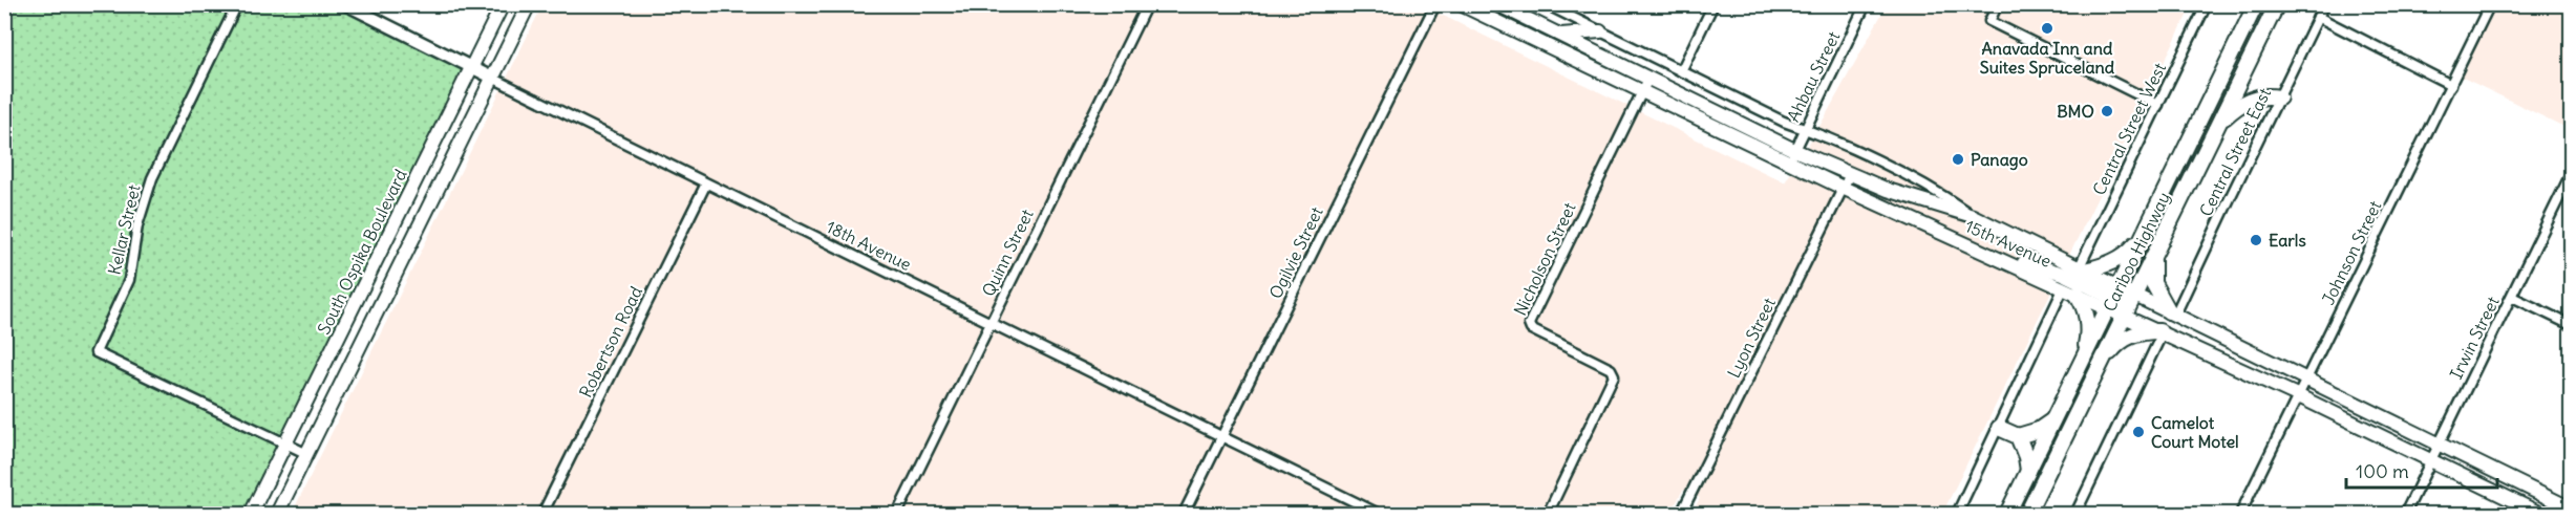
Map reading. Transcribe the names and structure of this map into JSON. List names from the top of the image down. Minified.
{"streets":{"highway":["Cariboo Highway"],"main road":["15th Avenue","South Ospika Boulevard"],"street":["Ahbau Street","Central Street West","Central Street East","Kellar Street","18th Avenue","Quinn Street","Ogilvie Street","Johnson Street","Nicholson Street","Lyon Street","Irwin Street","Robertson Road"]},"crossings":[["Ahbau Street","15th Avenue"],["Central Street West","15th Avenue"],["Kellar Street","South Ospika Boulevard"],["15th Avenue","Cariboo Highway"],["15th Avenue","Johnson Street"],["15th Avenue","Nicholson Street"],["15th Avenue","Lyon Street"],["15th Avenue","Irwin Street"],["18th Avenue","South Ospika Boulevard"],["18th Avenue","Quinn Street"],["18th Avenue","Ogilvie Street"],["18th Avenue","Robertson Road"]],"places":["Anavada Inn and Suites Spruceland","BMO","Panago","Earls","Camelot Court Motel"],"scale_bar":"100 m"}
